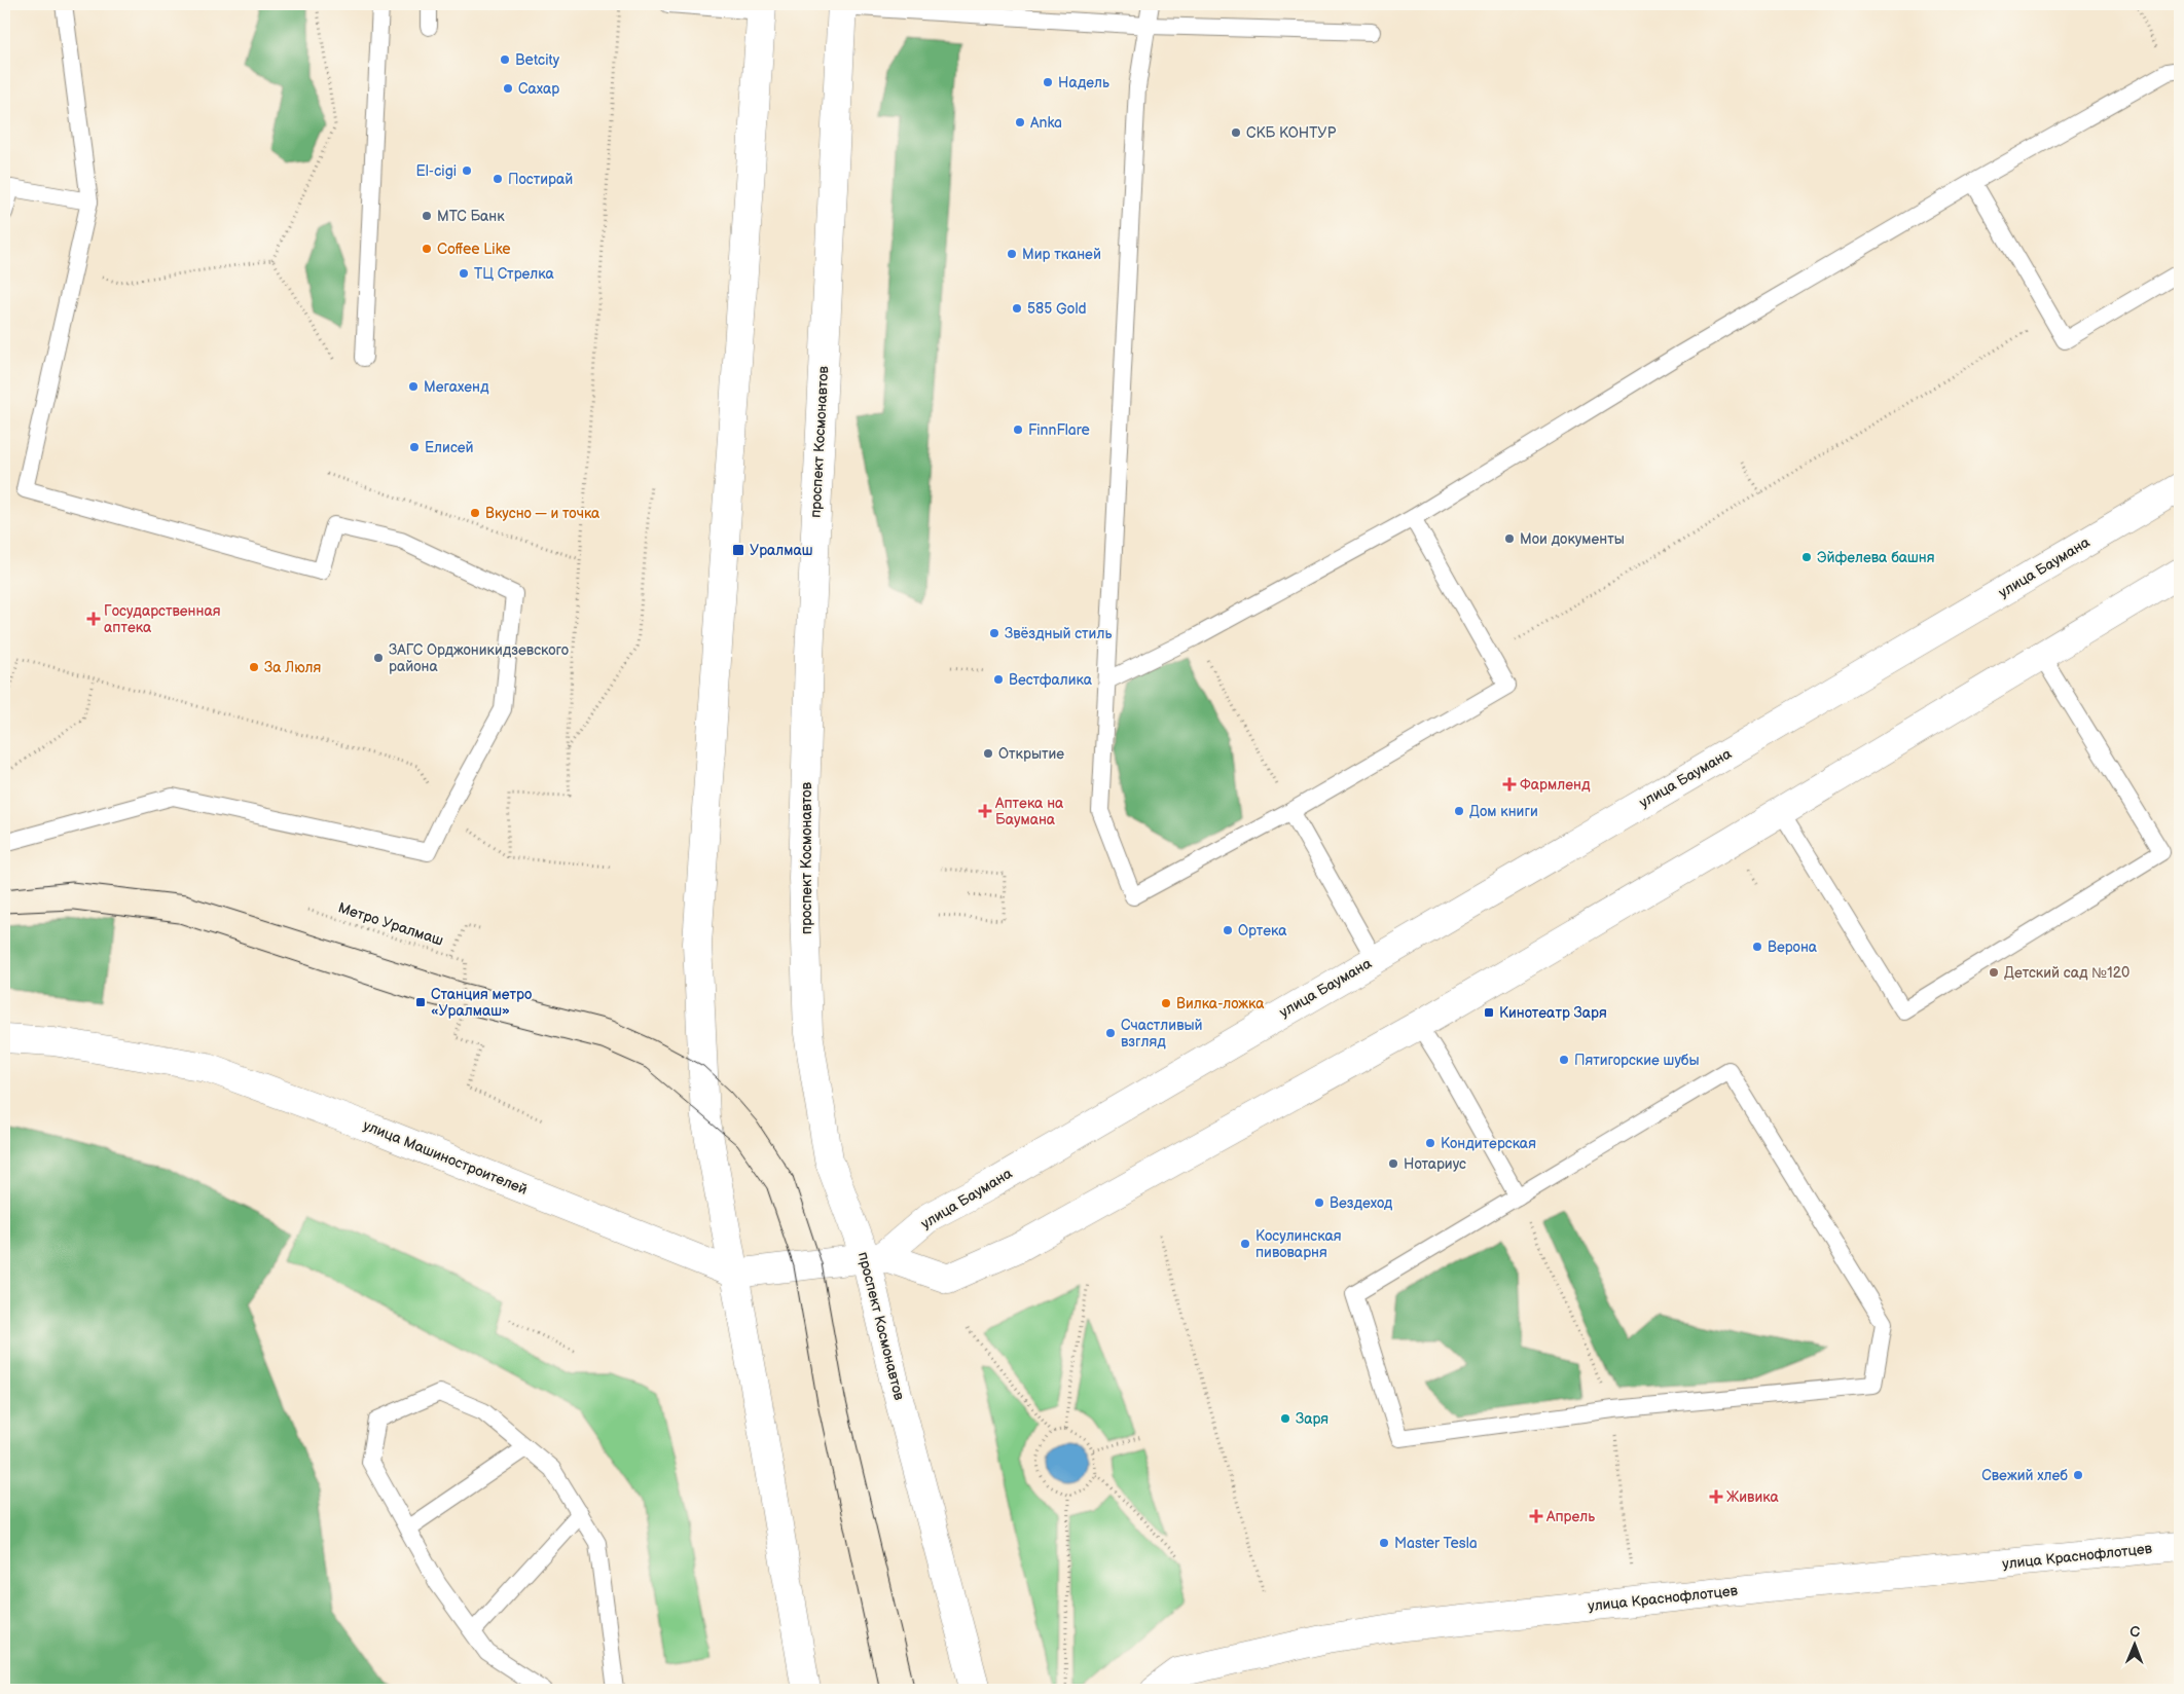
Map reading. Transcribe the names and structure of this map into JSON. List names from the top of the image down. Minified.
{"streets":{"main road":["проспект Космонавтов","улица Баумана","улица Машиностроителей","улица Краснофлотцев"],"path":["Метро Уралмаш"]},"crossings":[["проспект Космонавтов","улица Баумана"],["проспект Космонавтов","улица Машиностроителей"],["улица Баумана","улица Машиностроителей"]],"places":{"other":["Betcity","Надель","Сахар","Anka","СКБ КОНТУР","El-cigi","Постирай","МТС Банк","Coffee Like","Мир тканей","ТЦ Стрелка","585 Gold","Мегахенд","FinnFlare","Елисей","Вкусно — и точка","Мои документы","Эйфелева башня","Звёздный стиль","ЗАГС Орджоникидзевского района","За Люля","Вестфалика","Открытие","Дом книги","Ортека","Верона","Детский сад №120","Вилка-ложка","Счастливый взгляд","Пятигорские шубы","Кондитерская","Нотариус","Вездеход","Косулинская пивоварня","Заря","Свежий хлеб","Master Tesla"],"transit":["Уралмаш","Станция метро «Уралмаш»","Кинотеатр Заря"],"health":["Государственная аптека","Фармленд","Аптека на Баумана","Живика","Апрель"]},"north":"top"}
